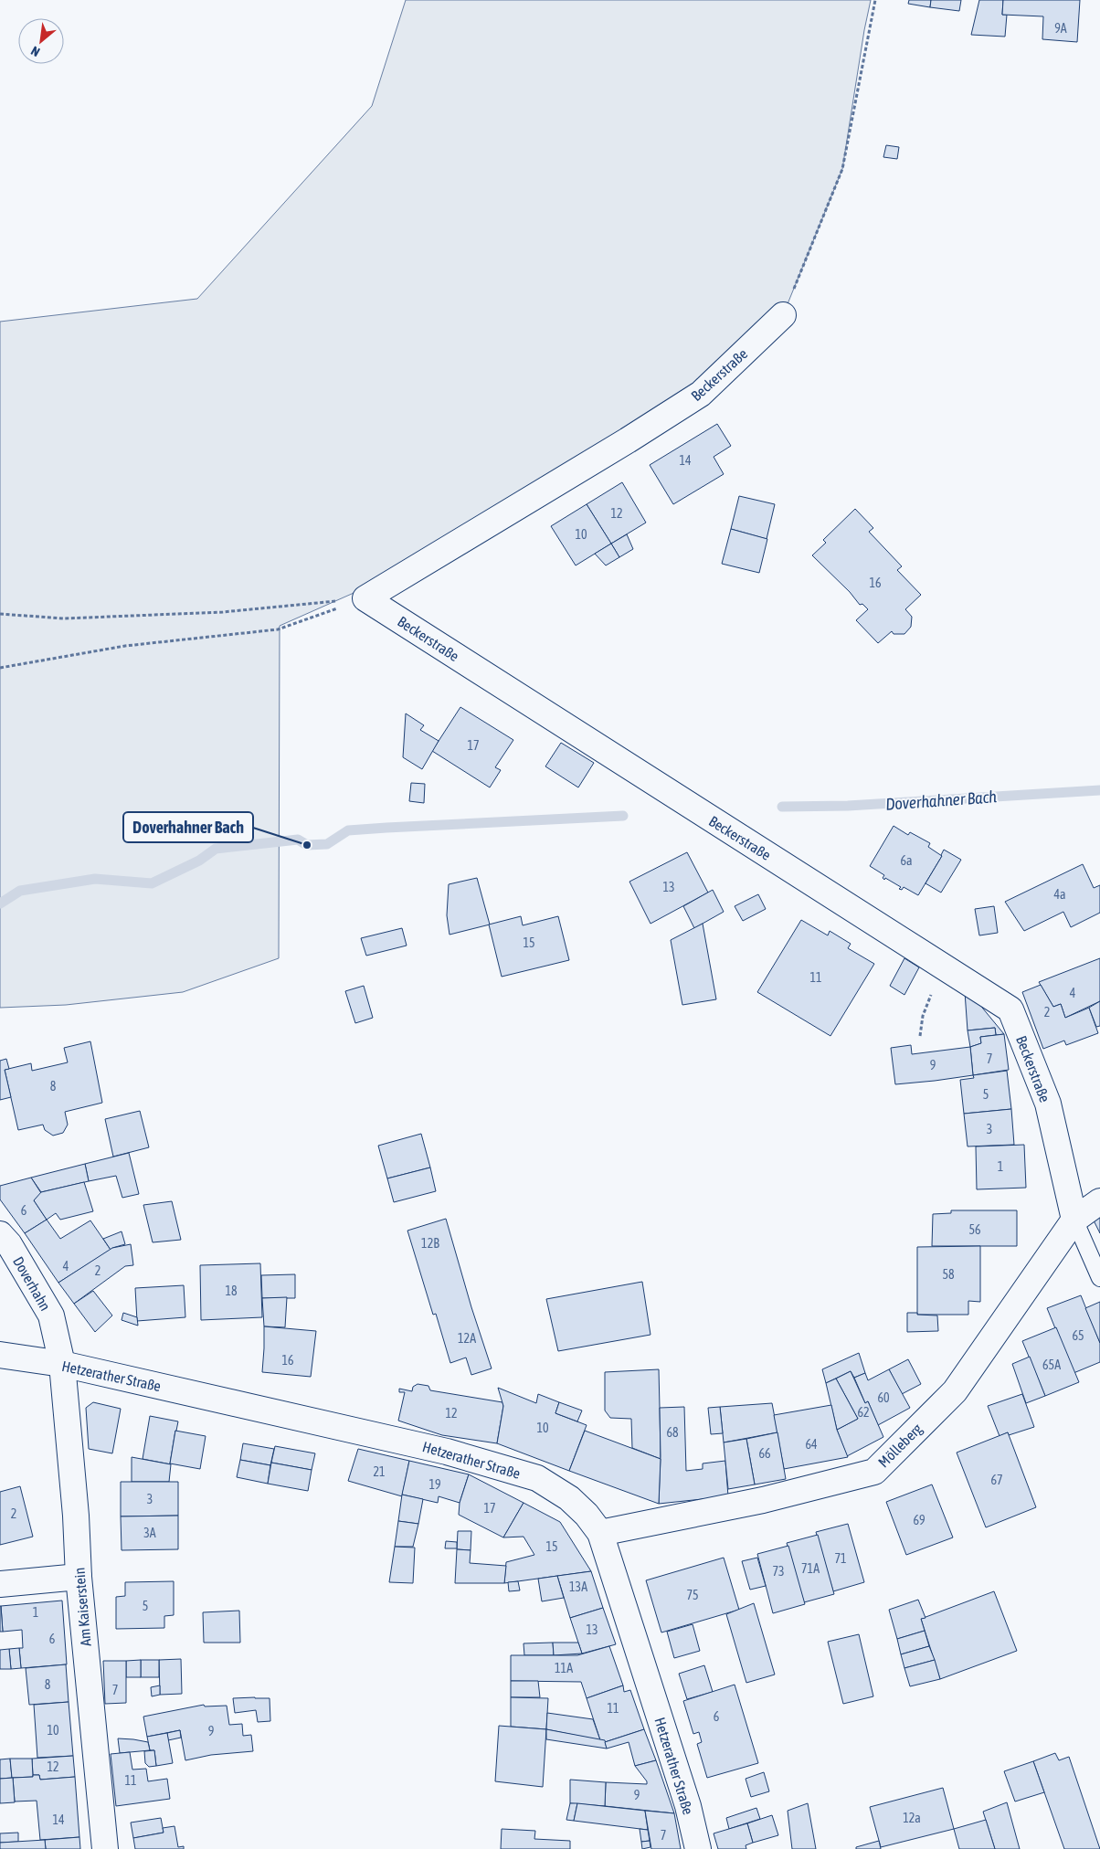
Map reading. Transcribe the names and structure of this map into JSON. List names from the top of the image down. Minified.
{"streets":{"street":["Beckerstraße","Doverhahn","Hetzerather Straße","Mölleberg","Am Kaiserstein"]},"crossings":[["Beckerstraße","Mölleberg"],["Doverhahn","Hetzerather Straße"],["Doverhahn","Am Kaiserstein"],["Hetzerather Straße","Mölleberg"],["Hetzerather Straße","Am Kaiserstein"]],"water":["Doverhahner Bach"],"places":["Doverhahner Bach"],"house_numbers":["9A","14","12","10","16","17","6a","13","4a","15","11","4","2","7","9","8","5","3","1","6","56","12B","4","2","58","18","65","12A","16","65A","60","62","12","10","68","64","66","21","67","19","3","17","2","69","3A","15","71","71A","73","13A","75","5","1","13","6","11A","8","7","11","6","10","9","12","11","9","12a","14","7"],"north":"bottom left"}
